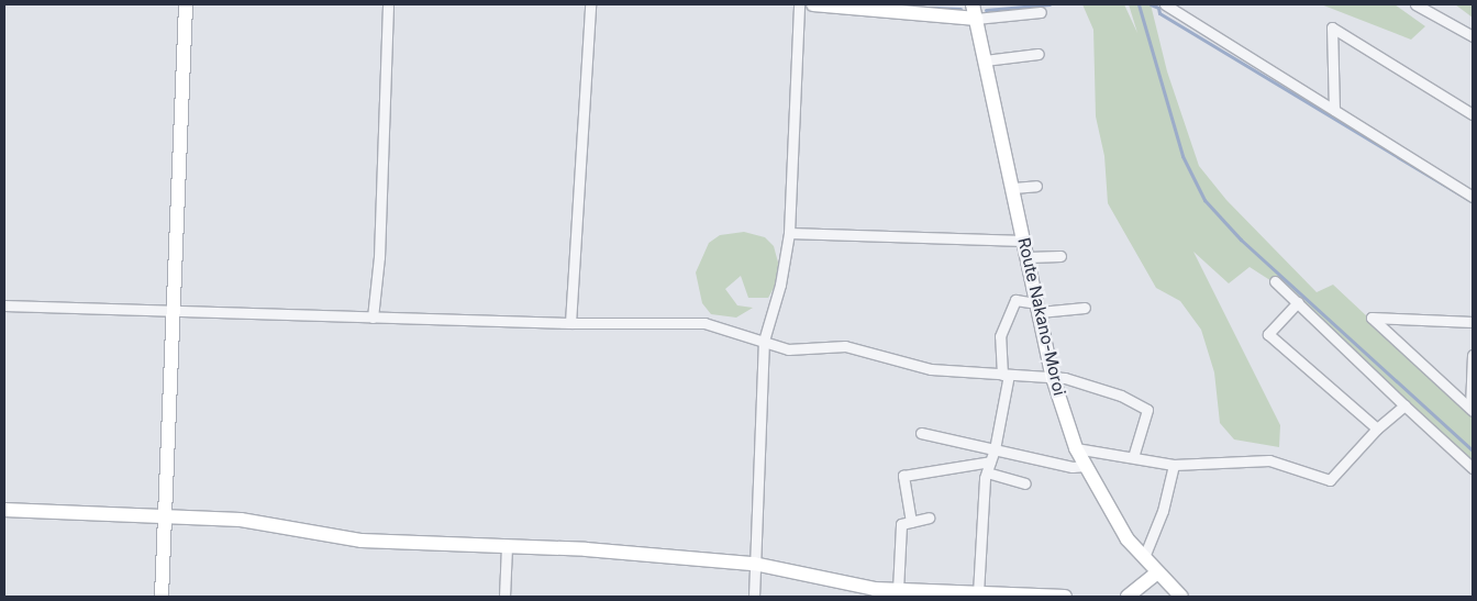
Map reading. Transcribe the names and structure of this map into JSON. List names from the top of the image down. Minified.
{"streets":{"street":["Route Nakano-Moroi"]}}
